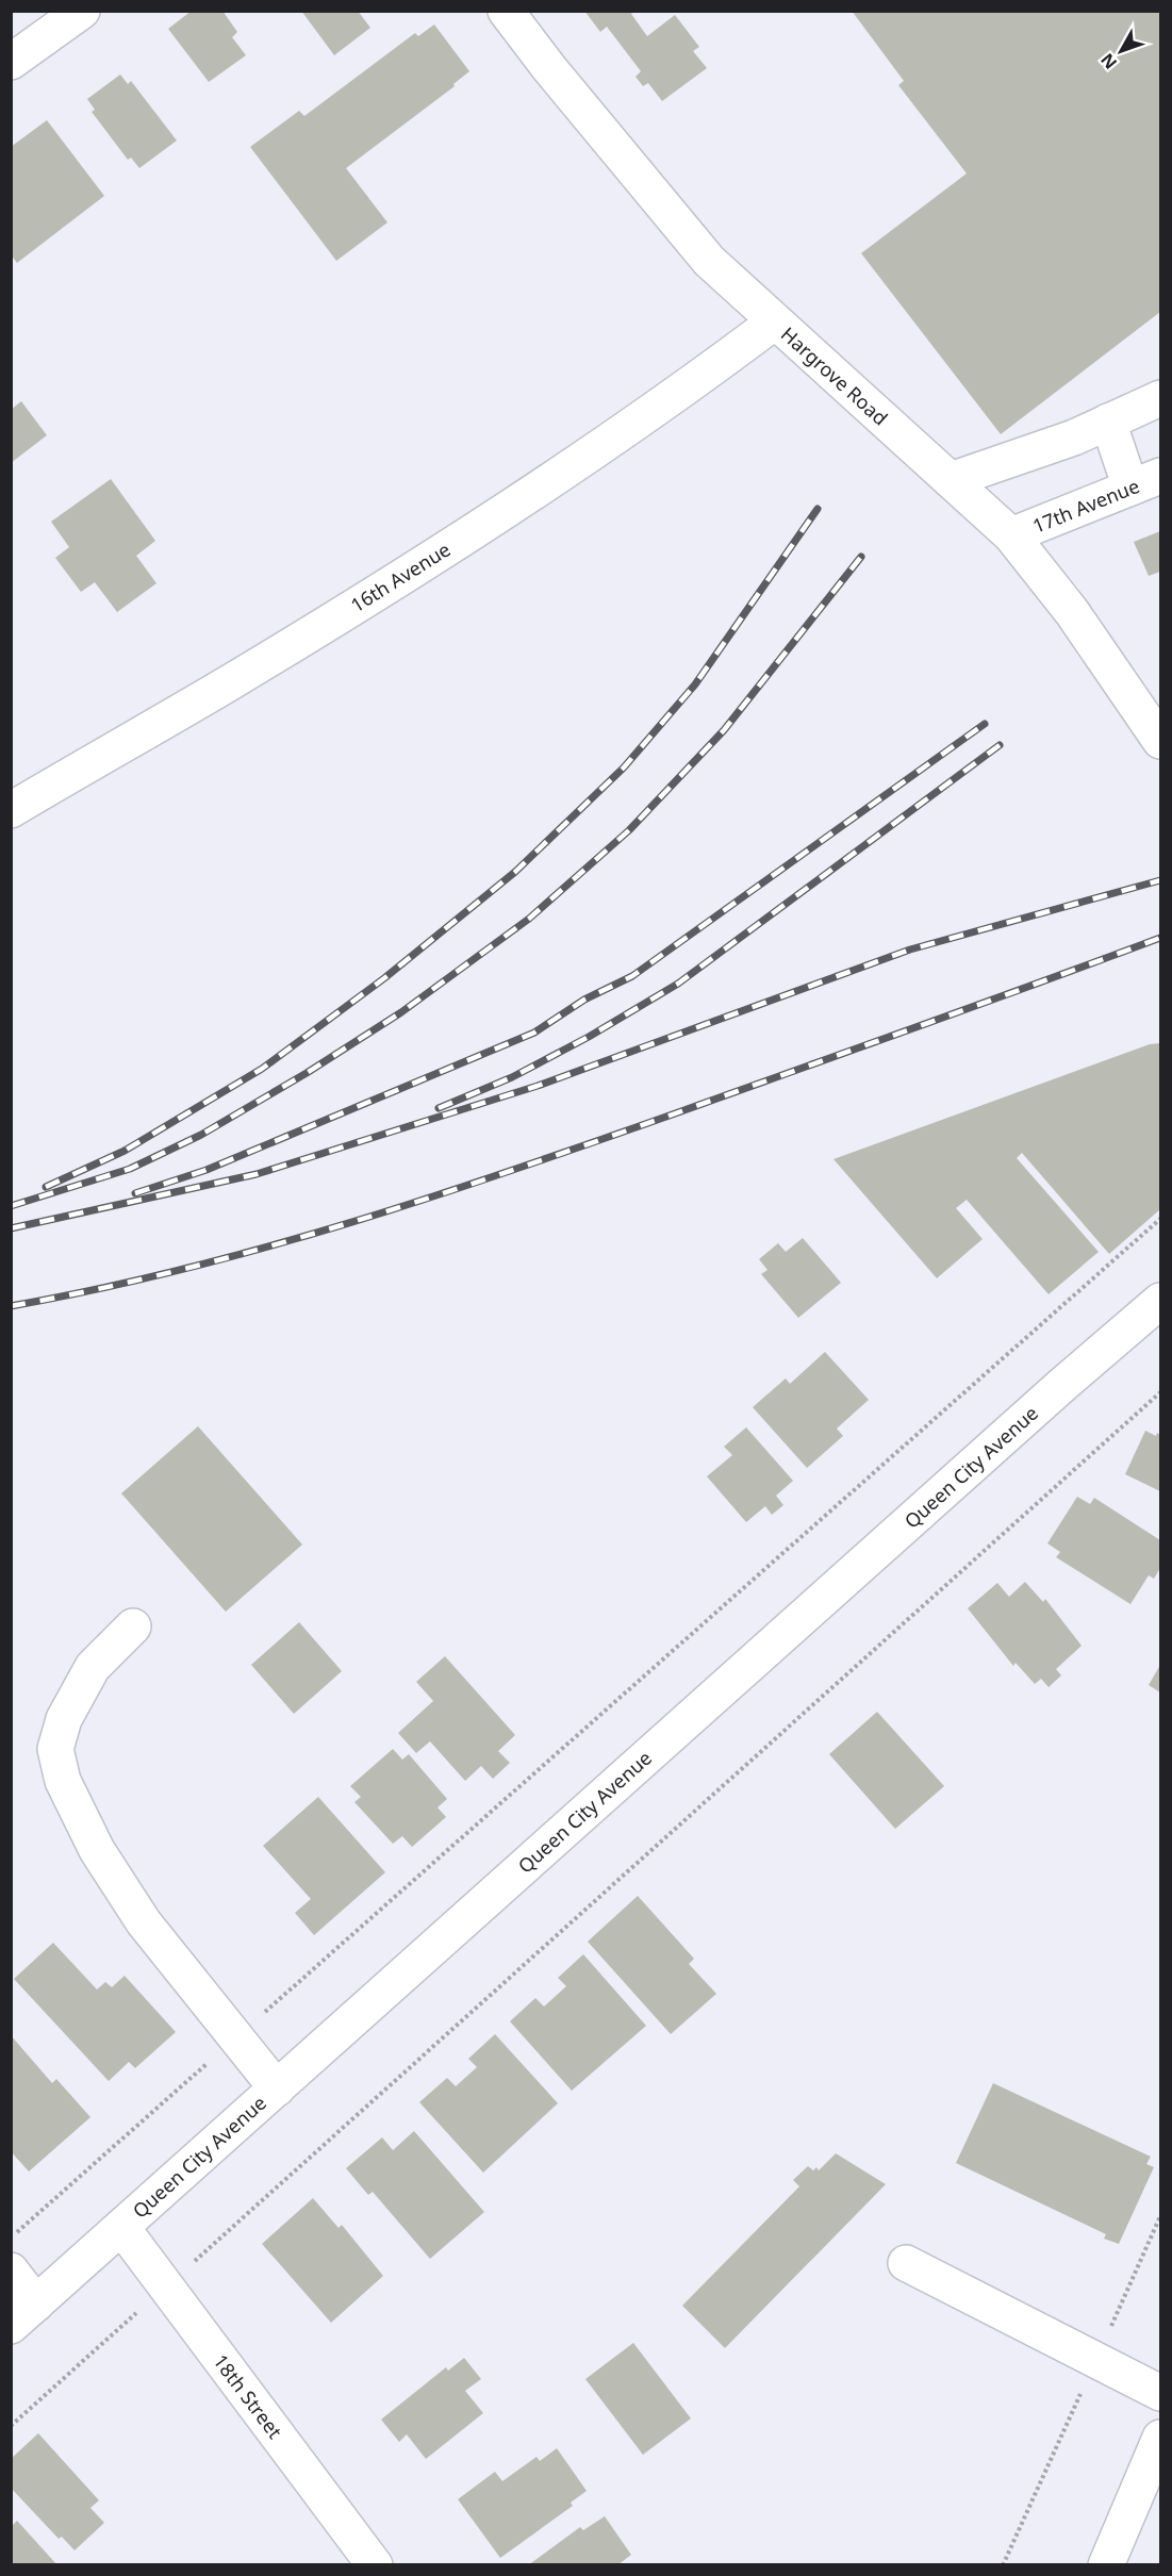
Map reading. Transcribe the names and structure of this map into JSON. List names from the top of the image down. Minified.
{"streets":{"street":["Hargrove Road","17th Avenue","16th Avenue","Queen City Avenue","18th Street"]},"crossings":[["Hargrove Road","17th Avenue"],["Hargrove Road","16th Avenue"],["Queen City Avenue","18th Street"]],"north":"bottom left"}
